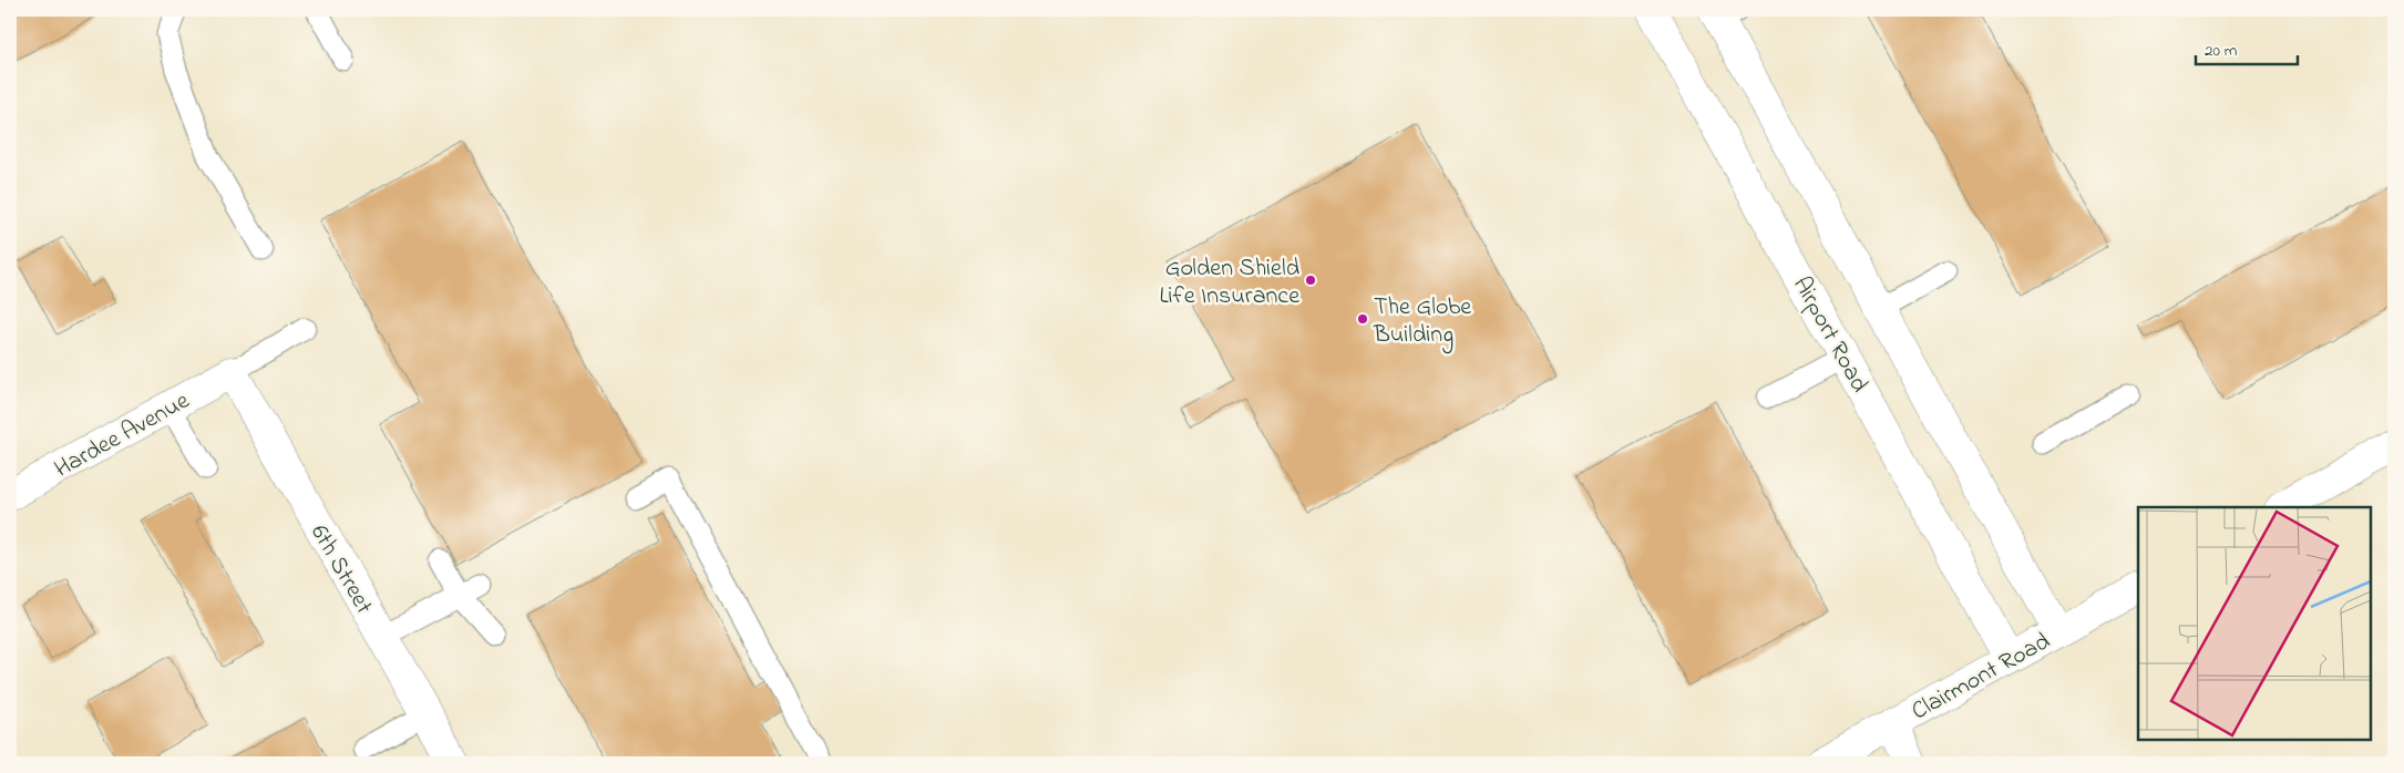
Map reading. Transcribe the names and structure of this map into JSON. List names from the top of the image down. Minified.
{"streets":{"street":["Airport Road","Hardee Avenue","6th Street","Clairmont Road"]},"crossings":[["Airport Road","Clairmont Road"],["Hardee Avenue","6th Street"]],"places":["Golden Shield Life Insurance","The Globe Building"],"scale_bar":"20 m"}
